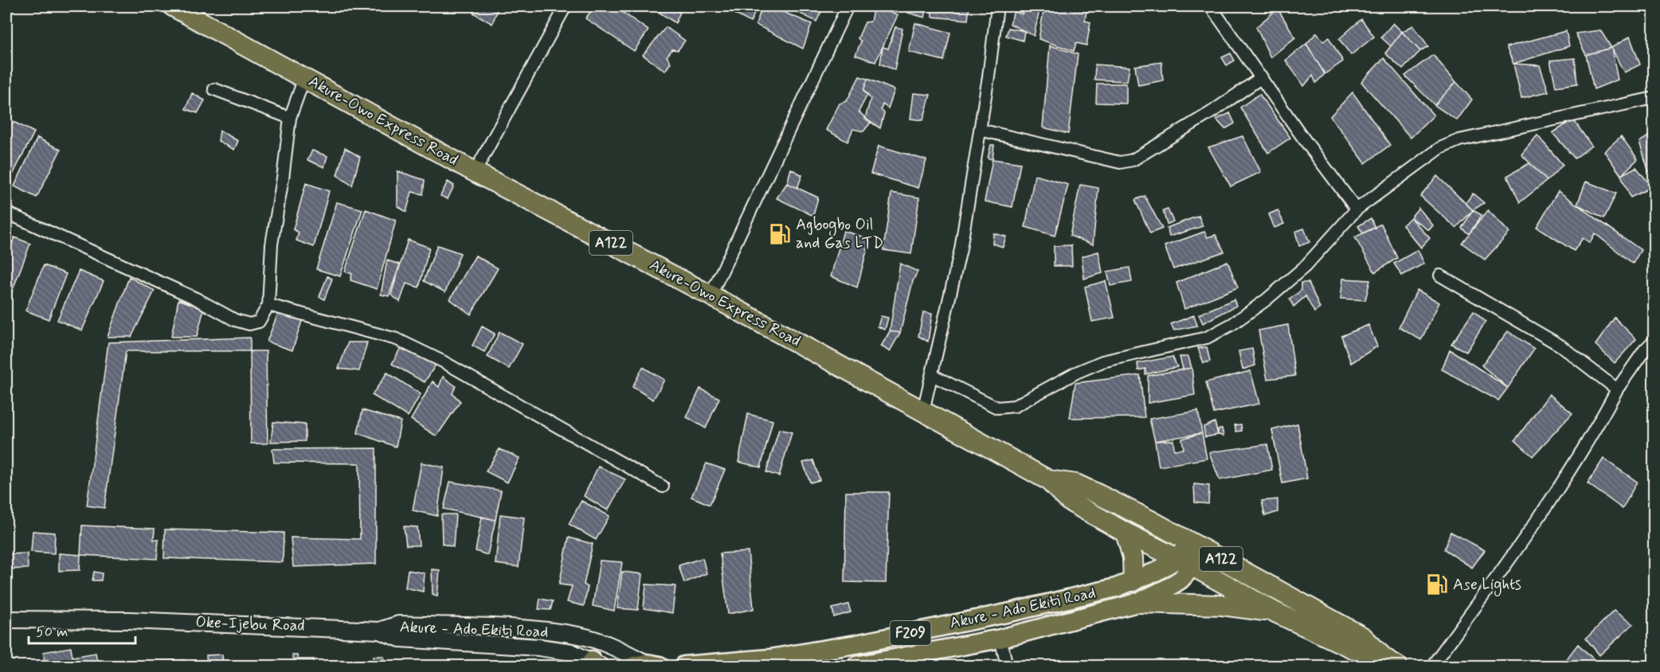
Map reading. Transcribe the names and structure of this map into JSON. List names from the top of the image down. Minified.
{"streets":{"highway":["Akure-Owo Express Road","A122"],"main road":["Akure - Ado Ekiti Road","Oke-Ijebu Road","F209"]},"crossings":[["Akure-Owo Express Road","Akure - Ado Ekiti Road"],["Akure - Ado Ekiti Road","Oke-Ijebu Road"]],"places":{"fuel station":["Agbogbo Oil and Gas LTD","Ase Lights"]},"scale_bar":"50 m"}
